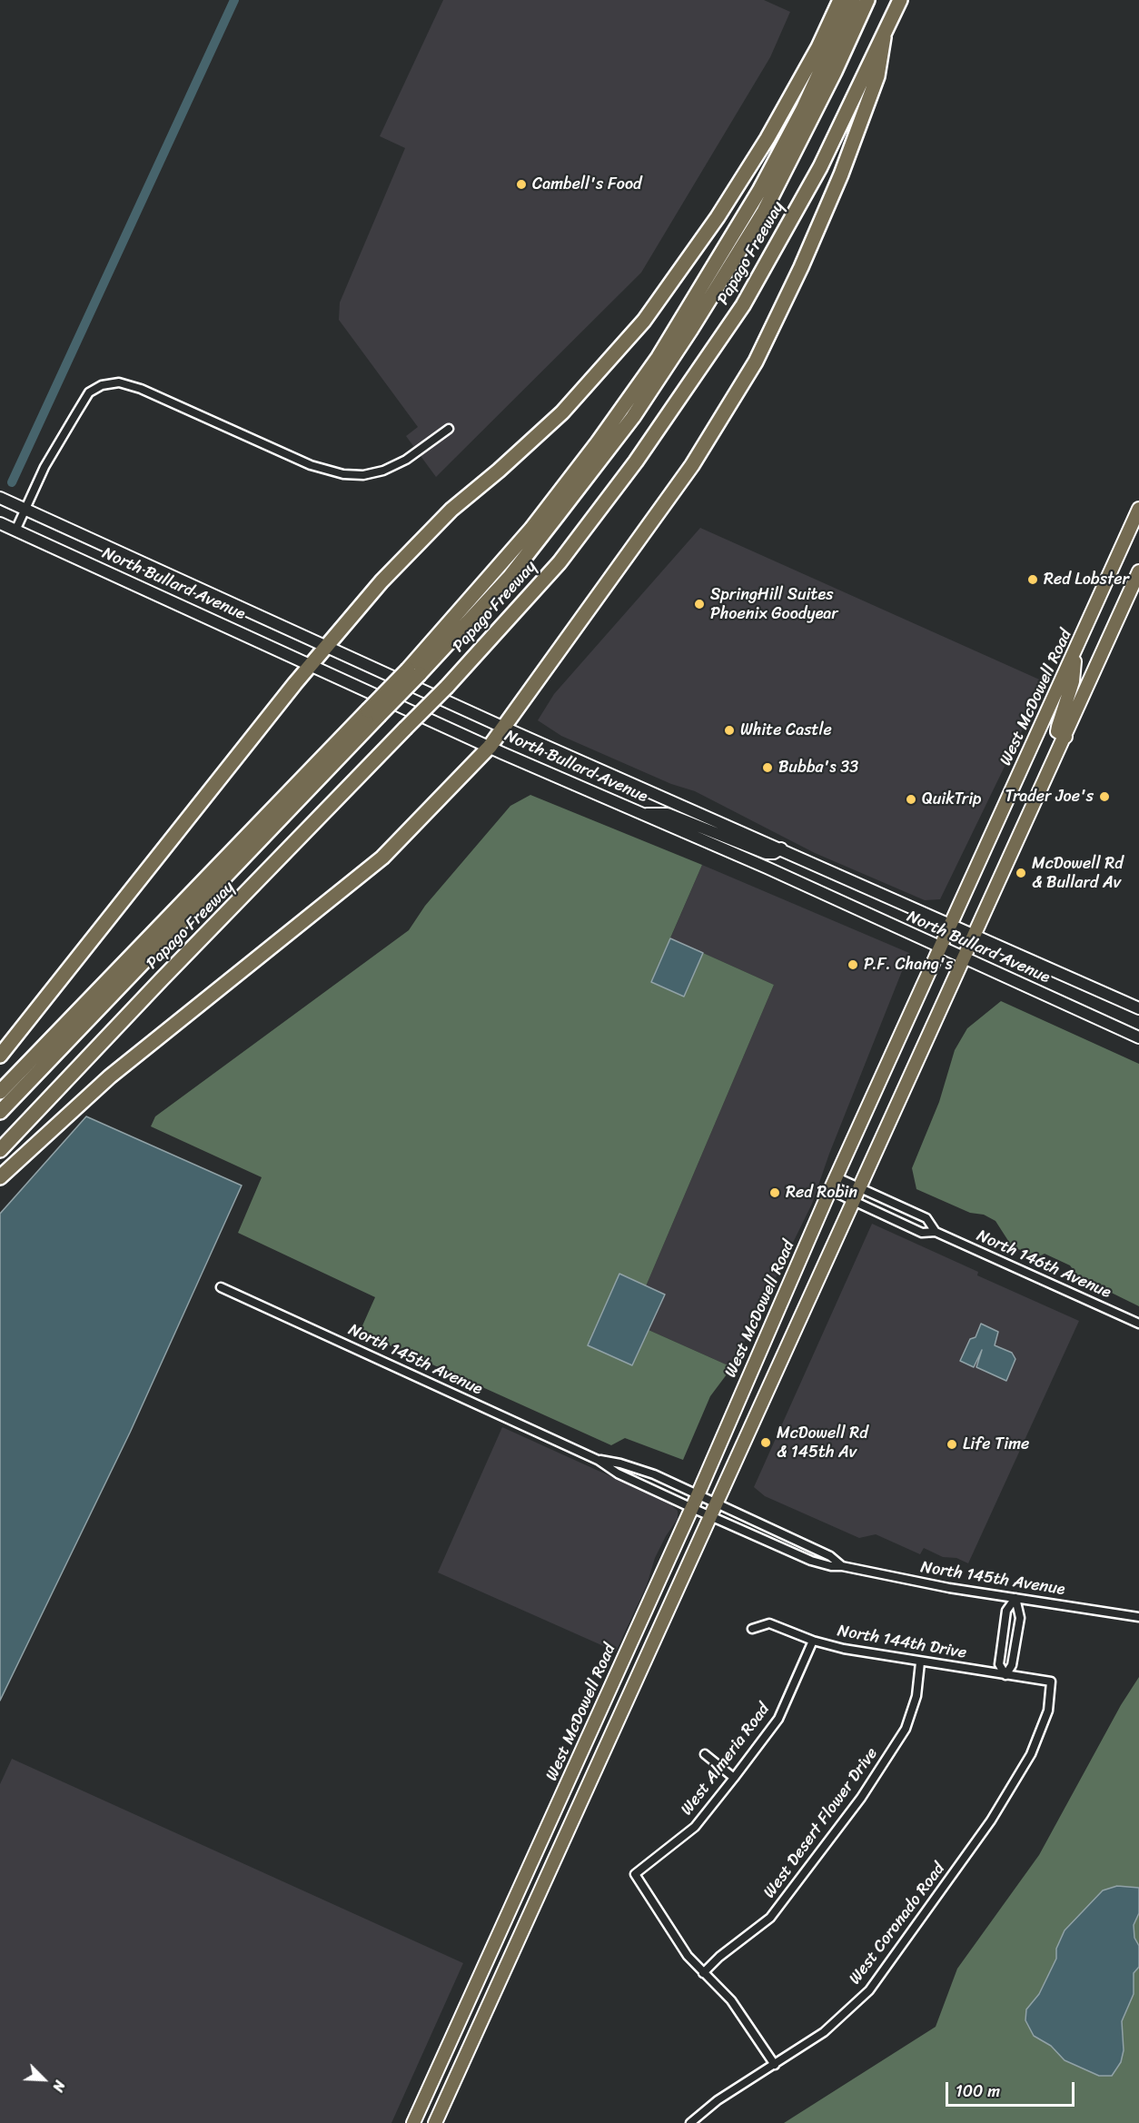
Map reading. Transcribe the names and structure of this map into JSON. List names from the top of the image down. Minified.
{"streets":{"highway":["Papago Freeway"],"main road":["North Bullard Avenue","West McDowell Road"],"street":["North 146th Avenue","North 145th Avenue","North 144th Drive","West Almeria Road","West Desert Flower Drive","West Coronado Road"]},"crossings":[["North Bullard Avenue","West McDowell Road"],["West McDowell Road","North 146th Avenue"],["West McDowell Road","North 145th Avenue"],["North 144th Drive","West Almeria Road"],["North 144th Drive","West Desert Flower Drive"],["North 144th Drive","West Coronado Road"],["West Almeria Road","West Desert Flower Drive"]],"places":["Cambell's Food","Red Lobster","SpringHill Suites Phoenix Goodyear","White Castle","Bubba's 33","Trader Joe's","QuikTrip","McDowell Rd & Bullard Av","P.F. Chang's","Red Robin","McDowell Rd & 145th Av","Life Time"],"scale_bar":"100 m","north":"bottom right"}
